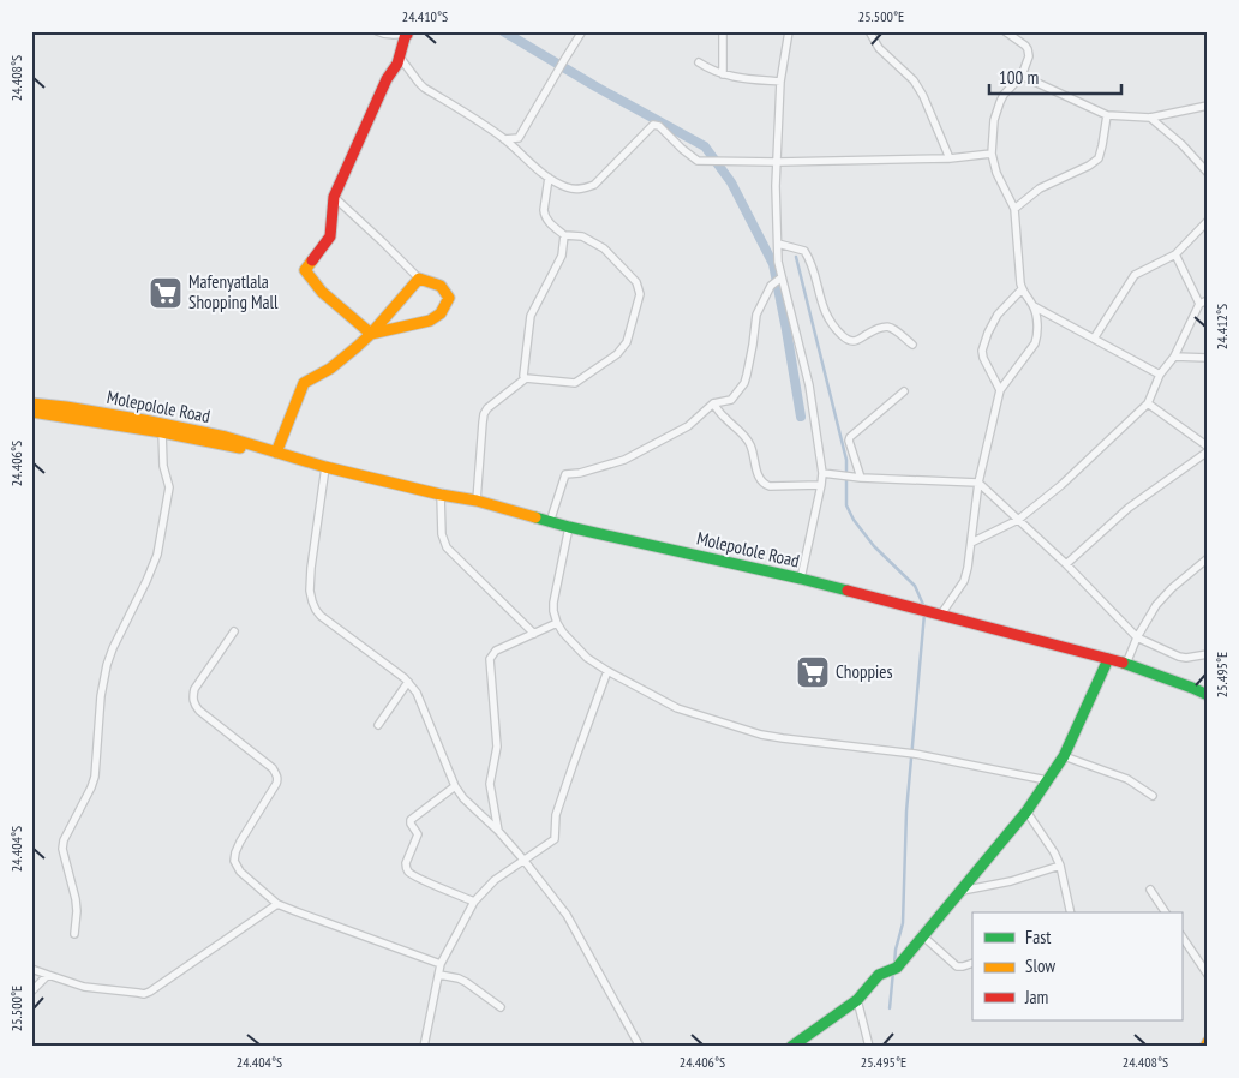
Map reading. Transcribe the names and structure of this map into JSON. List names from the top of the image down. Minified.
{"streets":{"main road":["Molepolole Road"]},"places":{"supermarket":["Mafenyatlala Shopping Mall","Choppies"]},"legend":["Fast","Slow","Jam"],"scale_bar":"100 m","coordinates":["24.410°S","25.500°E","24.408°S","24.412°S","24.406°S","25.495°E","24.404°S"]}
